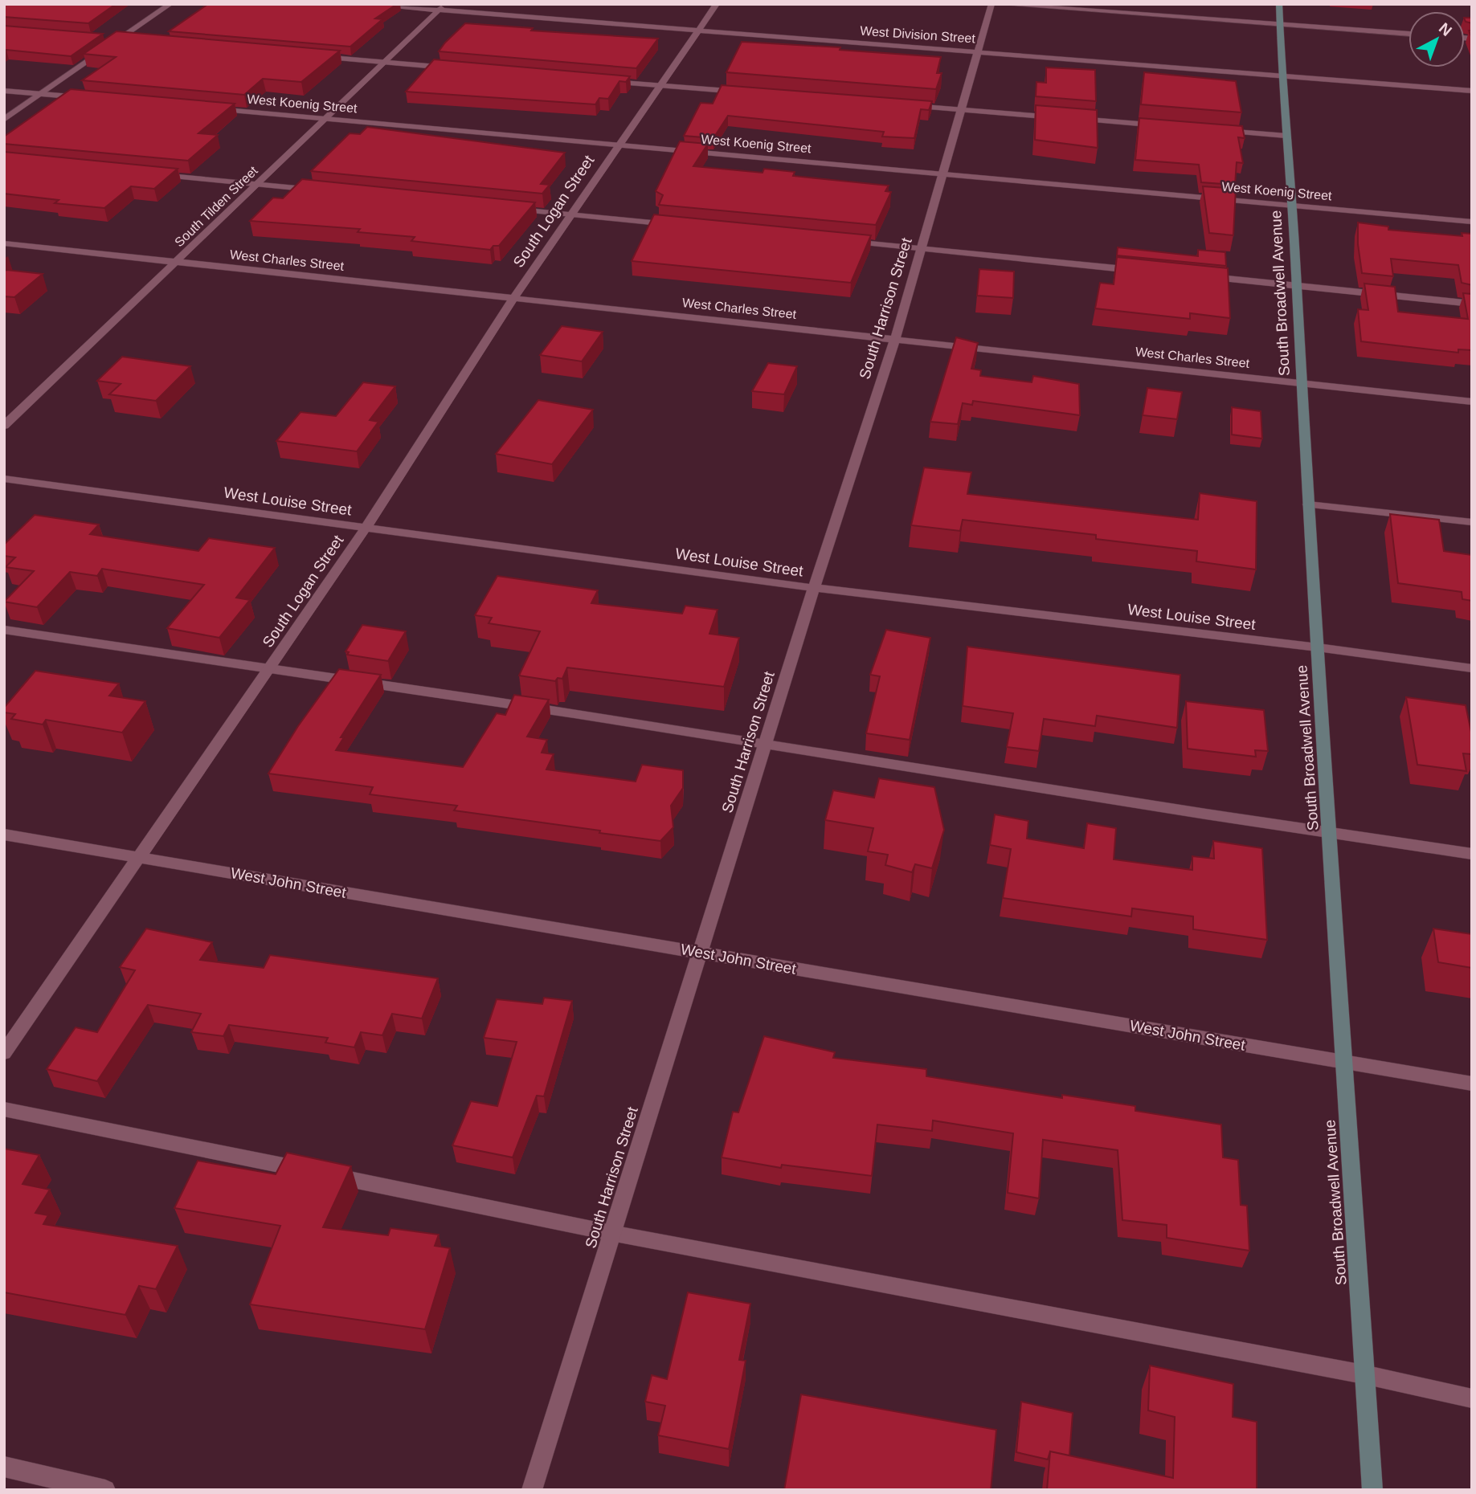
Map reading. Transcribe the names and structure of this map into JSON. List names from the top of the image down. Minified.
{"streets":{"main road":["South Broadwell Avenue"],"street":["West Division Street","West Koenig Street","South Tilden Street","South Logan Street","West Charles Street","South Harrison Street","West Louise Street","West John Street"]},"crossings":[["West Division Street","South Tilden Street"],["West Division Street","South Logan Street"],["West Division Street","South Broadwell Avenue"],["West Division Street","South Harrison Street"],["West Koenig Street","South Tilden Street"],["West Koenig Street","South Logan Street"],["West Koenig Street","South Broadwell Avenue"],["West Koenig Street","South Harrison Street"],["South Tilden Street","West Charles Street"],["South Logan Street","West Charles Street"],["South Logan Street","West Louise Street"],["South Logan Street","West John Street"],["West Charles Street","South Broadwell Avenue"],["West Charles Street","South Harrison Street"],["South Broadwell Avenue","West Louise Street"],["South Broadwell Avenue","West John Street"],["South Harrison Street","West Louise Street"],["South Harrison Street","West John Street"]],"north":"top right"}
